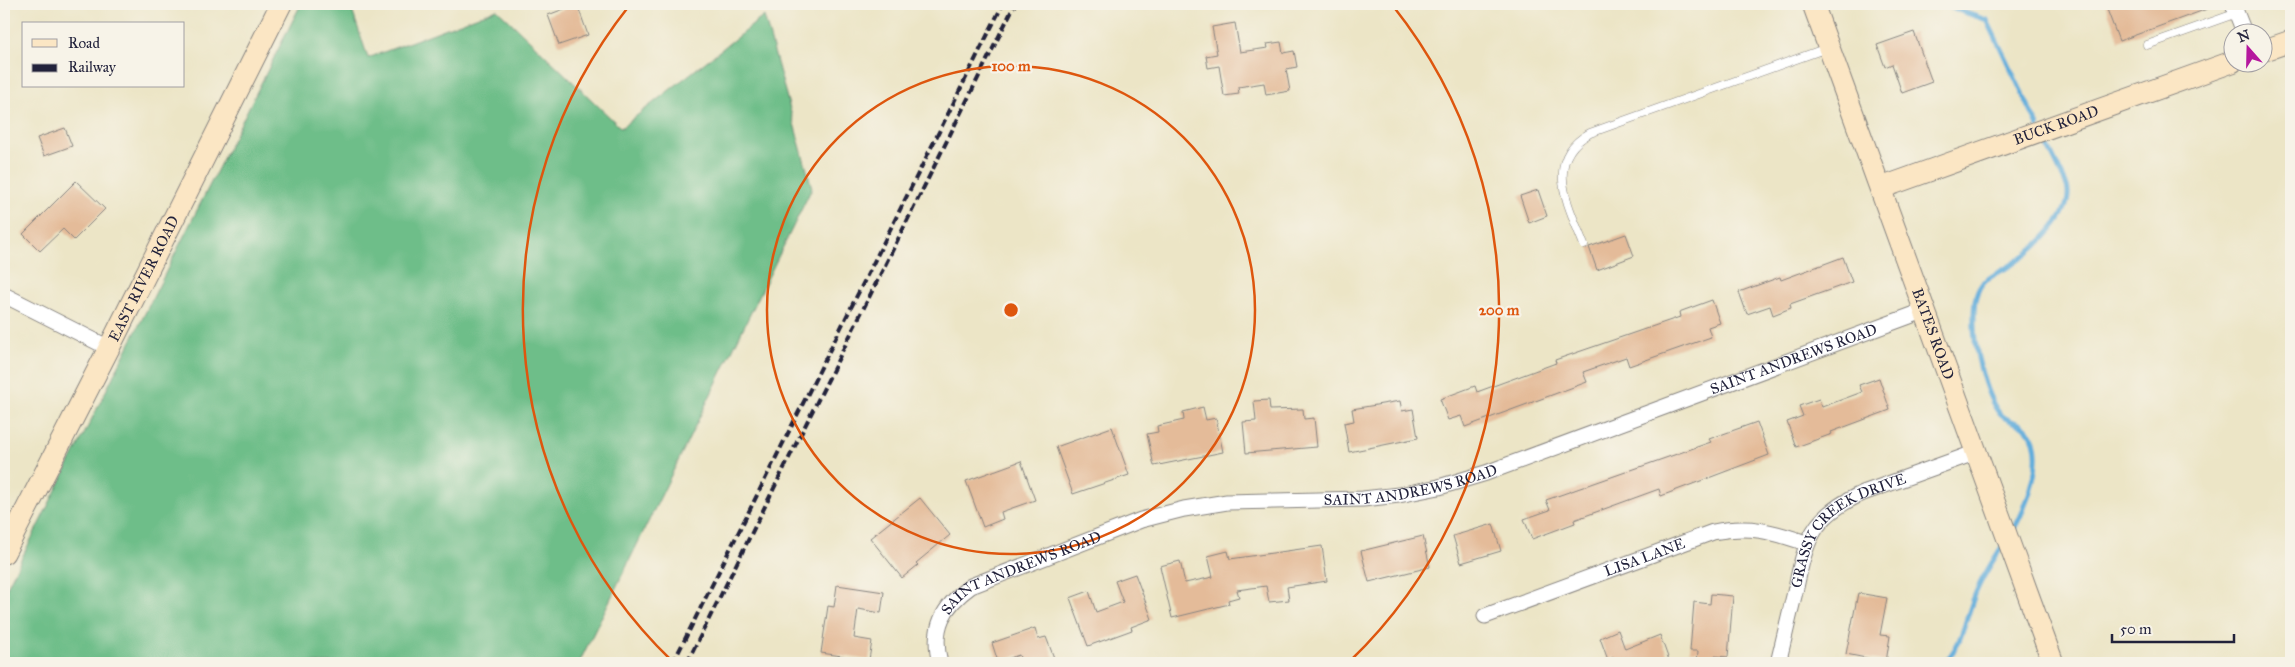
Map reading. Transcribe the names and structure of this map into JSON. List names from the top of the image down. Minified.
{"streets":{"street":["BUCK ROAD","EAST RIVER ROAD","BATES ROAD","SAINT ANDREWS ROAD","GRASSY CREEK DRIVE","LISA LANE"]},"crossings":[["BUCK ROAD","BATES ROAD"],["BATES ROAD","SAINT ANDREWS ROAD"],["BATES ROAD","GRASSY CREEK DRIVE"],["GRASSY CREEK DRIVE","LISA LANE"]],"legend":["Road","Railway"],"scale_bar":"50 m","north":"top","rings":["100 m","200 m"]}
